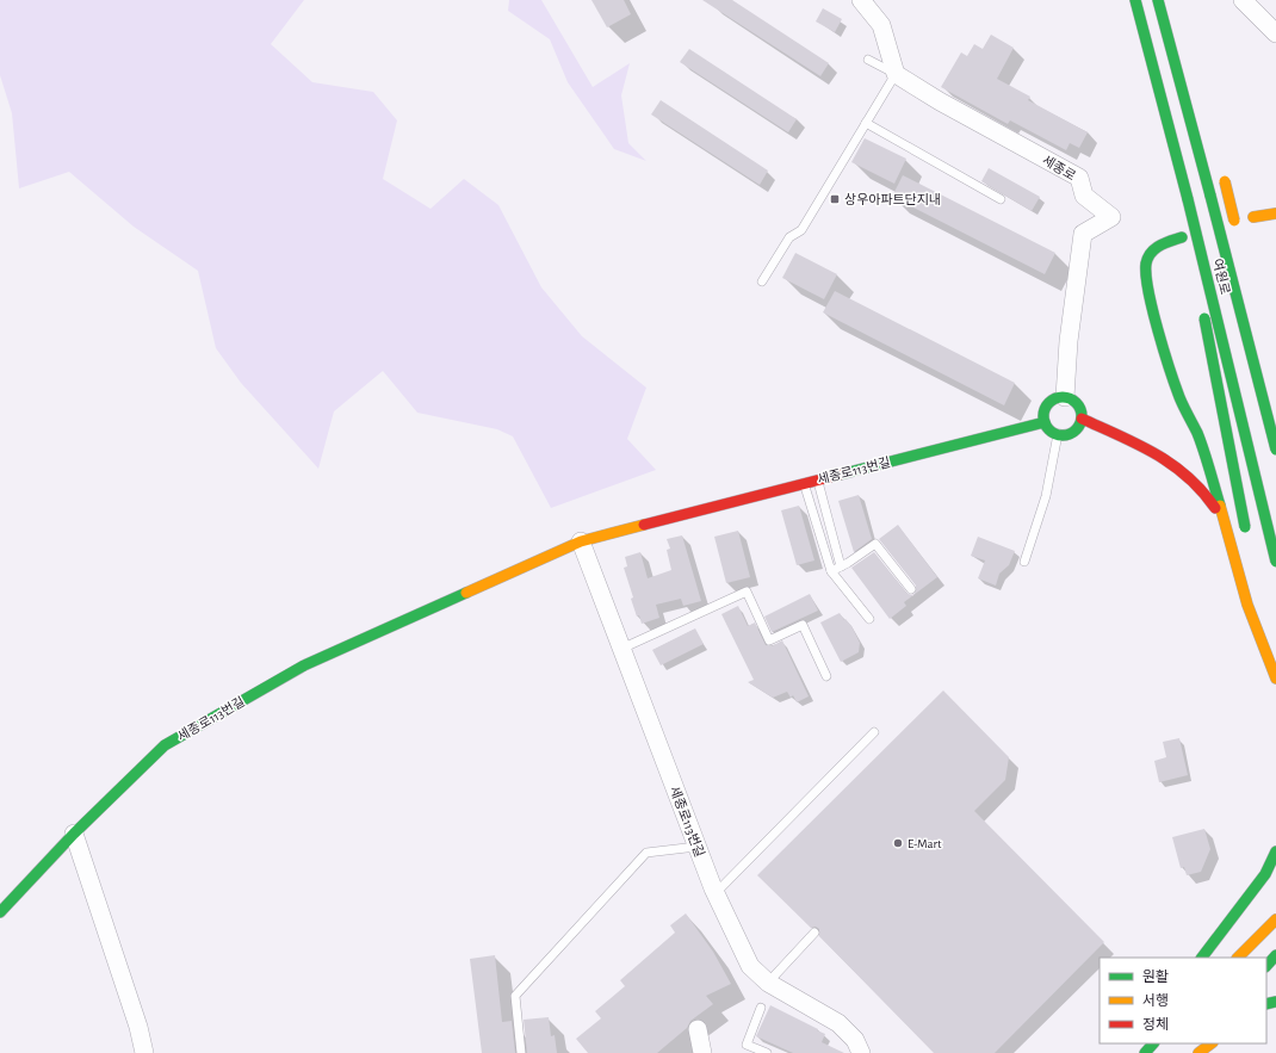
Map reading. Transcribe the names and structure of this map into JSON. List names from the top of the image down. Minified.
{"streets":{"main road":["여원로","세종로113번길"],"street":["세종로"]},"crossings":[["세종로","세종로113번길"]],"places":{"transit":["상우아파트단지내"],"other":["E-Mart"]},"legend":["원활","서행","정체"]}
